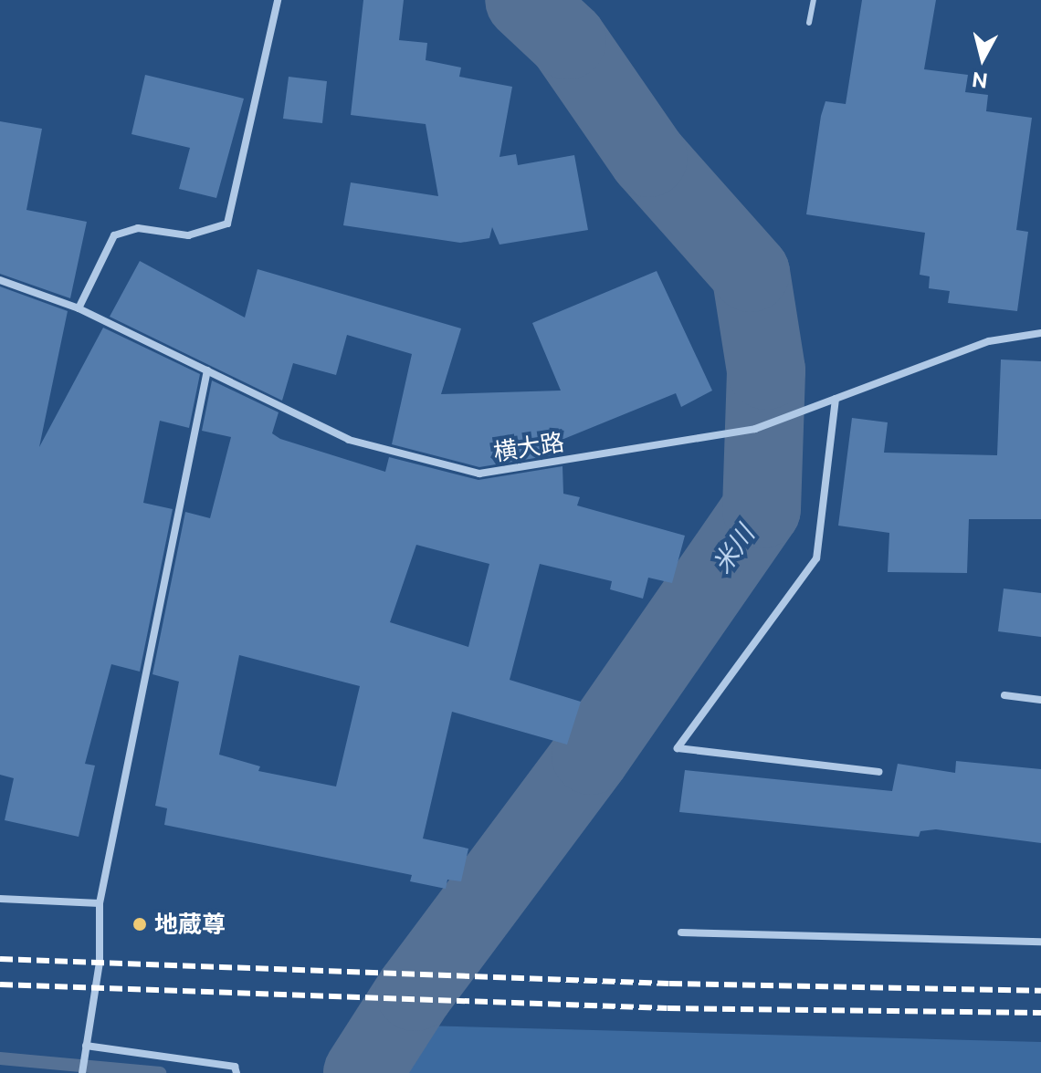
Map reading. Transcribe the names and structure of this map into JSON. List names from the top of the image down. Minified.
{"streets":{"street":["横大路"]},"water":["米川"],"places":["地蔵尊"],"north":"bottom"}
